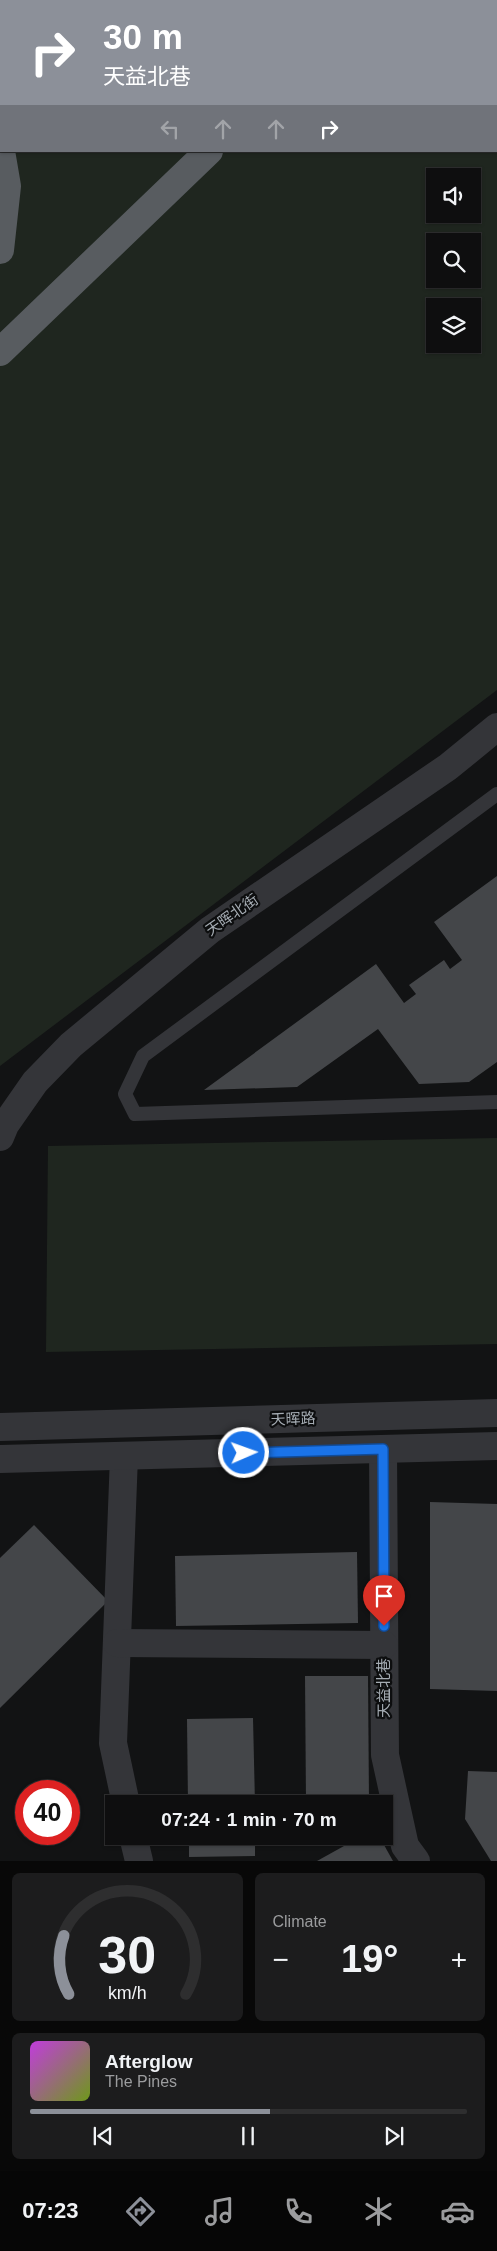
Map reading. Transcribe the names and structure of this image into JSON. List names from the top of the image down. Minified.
{"streets":{"street":["天晖北街","天晖路","天益北巷"]},"page":{"turn":["30 m","天益北巷"],"limit":"40","trip":"07:24 · 1 min · 70 m","tile":"Climate","heat":["−","19°","+"],"song":["Afterglow","The Pines"],"tabs":"07:23","gauge":["30","km/h"]}}
